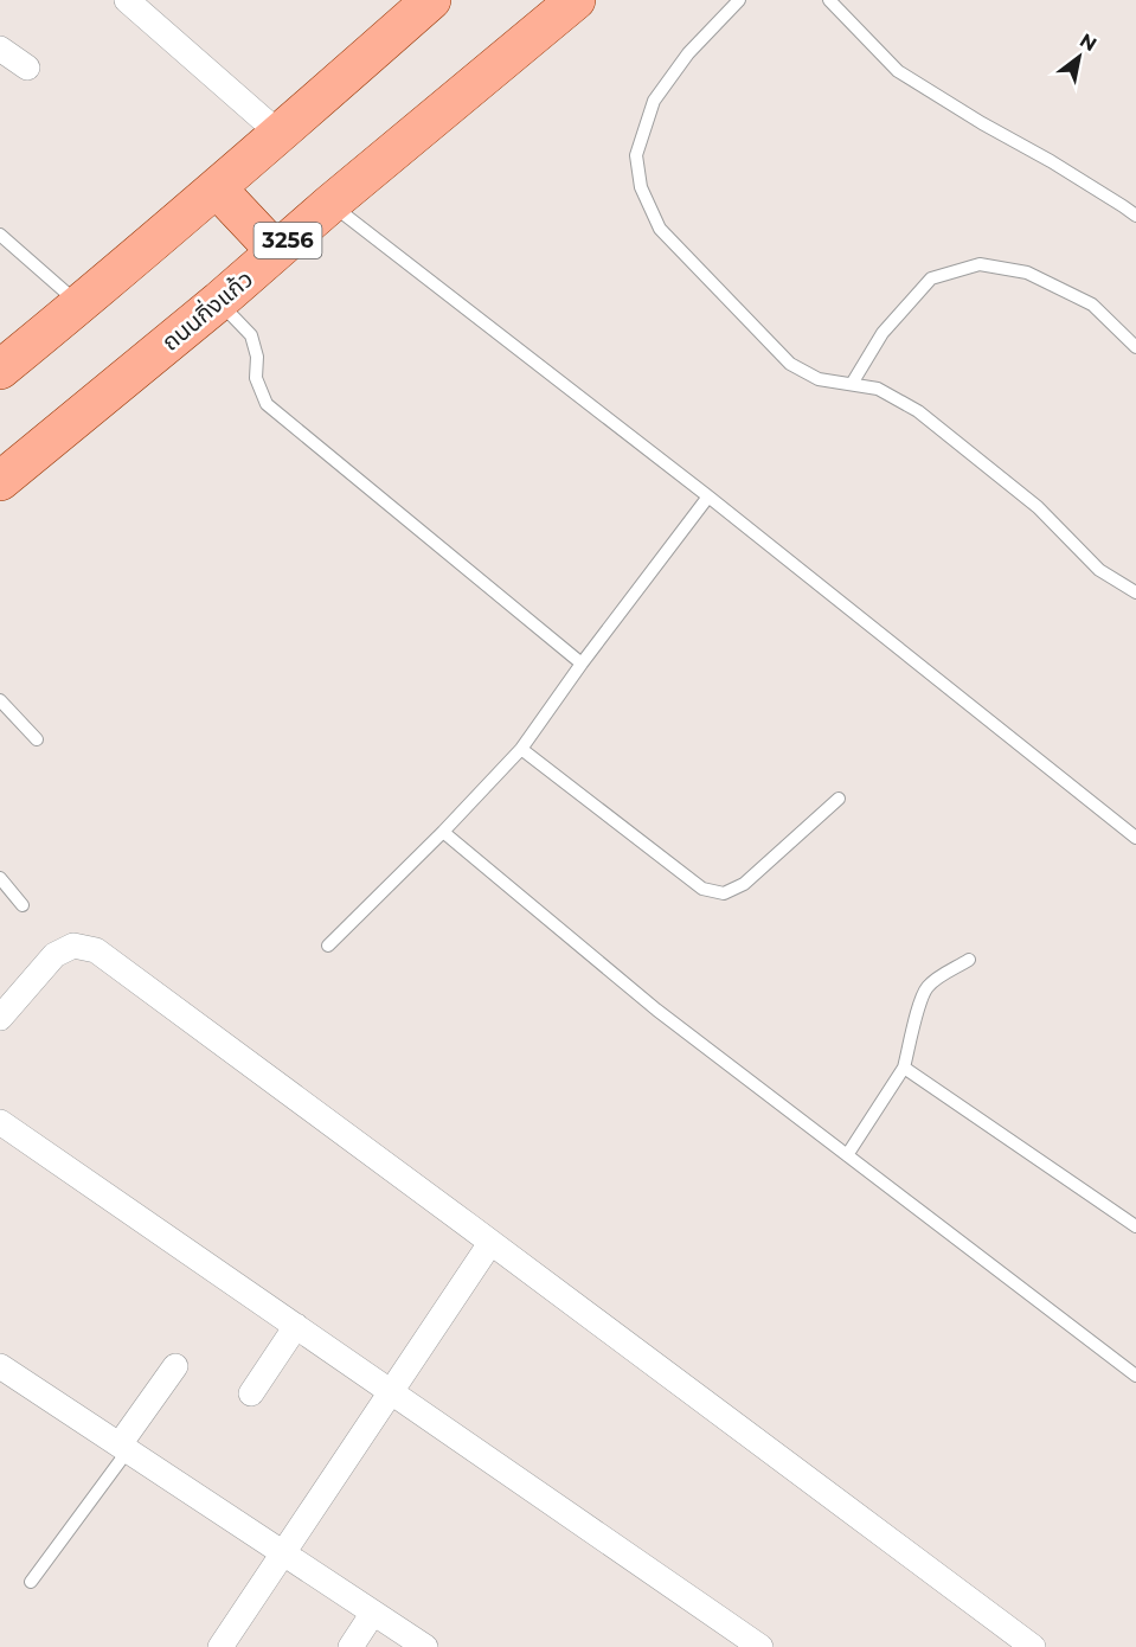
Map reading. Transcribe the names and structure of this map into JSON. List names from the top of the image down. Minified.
{"streets":{"main road":["3256","ถนนกิ่งแก้ว"]},"north":"top right"}
